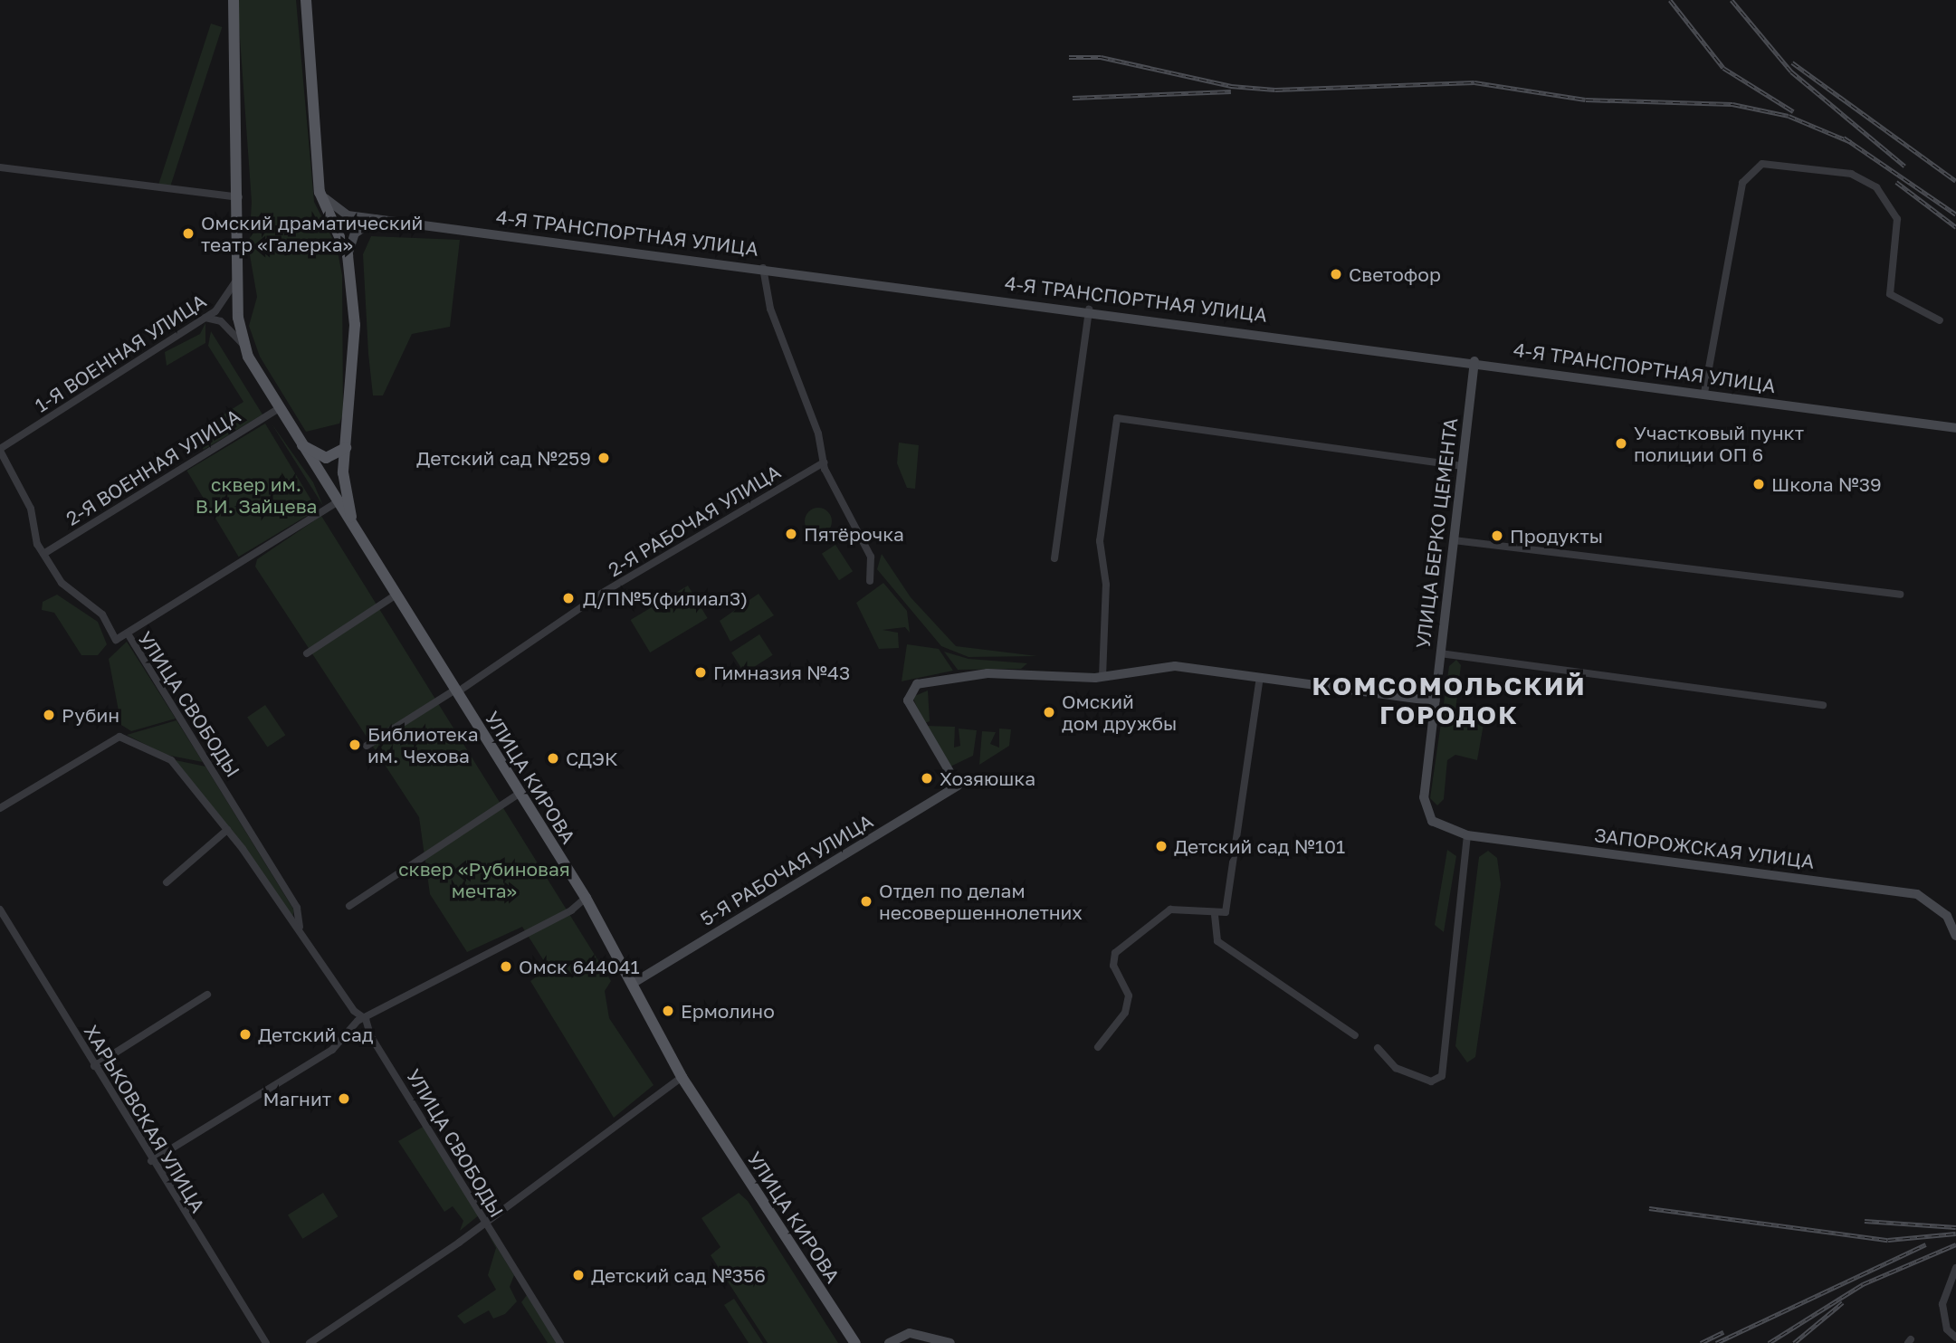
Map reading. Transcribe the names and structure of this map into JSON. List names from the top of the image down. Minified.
{"streets":{"main road":["4-Я ТРАНСПОРТНАЯ УЛИЦА","УЛИЦА БЕРКО ЦЕМЕНТА","УЛИЦА КИРОВА","ЗАПОРОЖСКАЯ УЛИЦА","5-Я РАБОЧАЯ УЛИЦА"],"street":["1-Я ВОЕННАЯ УЛИЦА","2-Я ВОЕННАЯ УЛИЦА","2-Я РАБОЧАЯ УЛИЦА","УЛИЦА СВОБОДЫ","ХАРЬКОВСКАЯ УЛИЦА"]},"crossings":[["4-Я ТРАНСПОРТНАЯ УЛИЦА","УЛИЦА БЕРКО ЦЕМЕНТА"],["4-Я ТРАНСПОРТНАЯ УЛИЦА","УЛИЦА КИРОВА"],["1-Я ВОЕННАЯ УЛИЦА","УЛИЦА СВОБОДЫ"],["2-Я ВОЕННАЯ УЛИЦА","УЛИЦА СВОБОДЫ"],["2-Я ВОЕННАЯ УЛИЦА","УЛИЦА КИРОВА"],["2-Я РАБОЧАЯ УЛИЦА","УЛИЦА КИРОВА"],["УЛИЦА БЕРКО ЦЕМЕНТА","ЗАПОРОЖСКАЯ УЛИЦА"],["УЛИЦА КИРОВА","5-Я РАБОЧАЯ УЛИЦА"]],"districts":["КОМСОМОЛЬСКИЙ ГОРОДОК"],"parks":["сквер им. В.И. Зайцева","сквер «Рубиновая мечта»"],"places":["Омский драматический театр «Галерка»","Светофор","Участковый пункт полиции ОП 6","Детский сад №259","Школа №39","Пятёрочка","Продукты","Д/П№5(филиал3)","Гимназия №43","Омский дом дружбы","Рубин","Библиотека им. Чехова","СДЭК","Хозяюшка","Детский сад №101","Отдел по делам несовершеннолетних","Омск 644041","Ермолино","Детский сад","Магнит","Детский сад №356"]}
